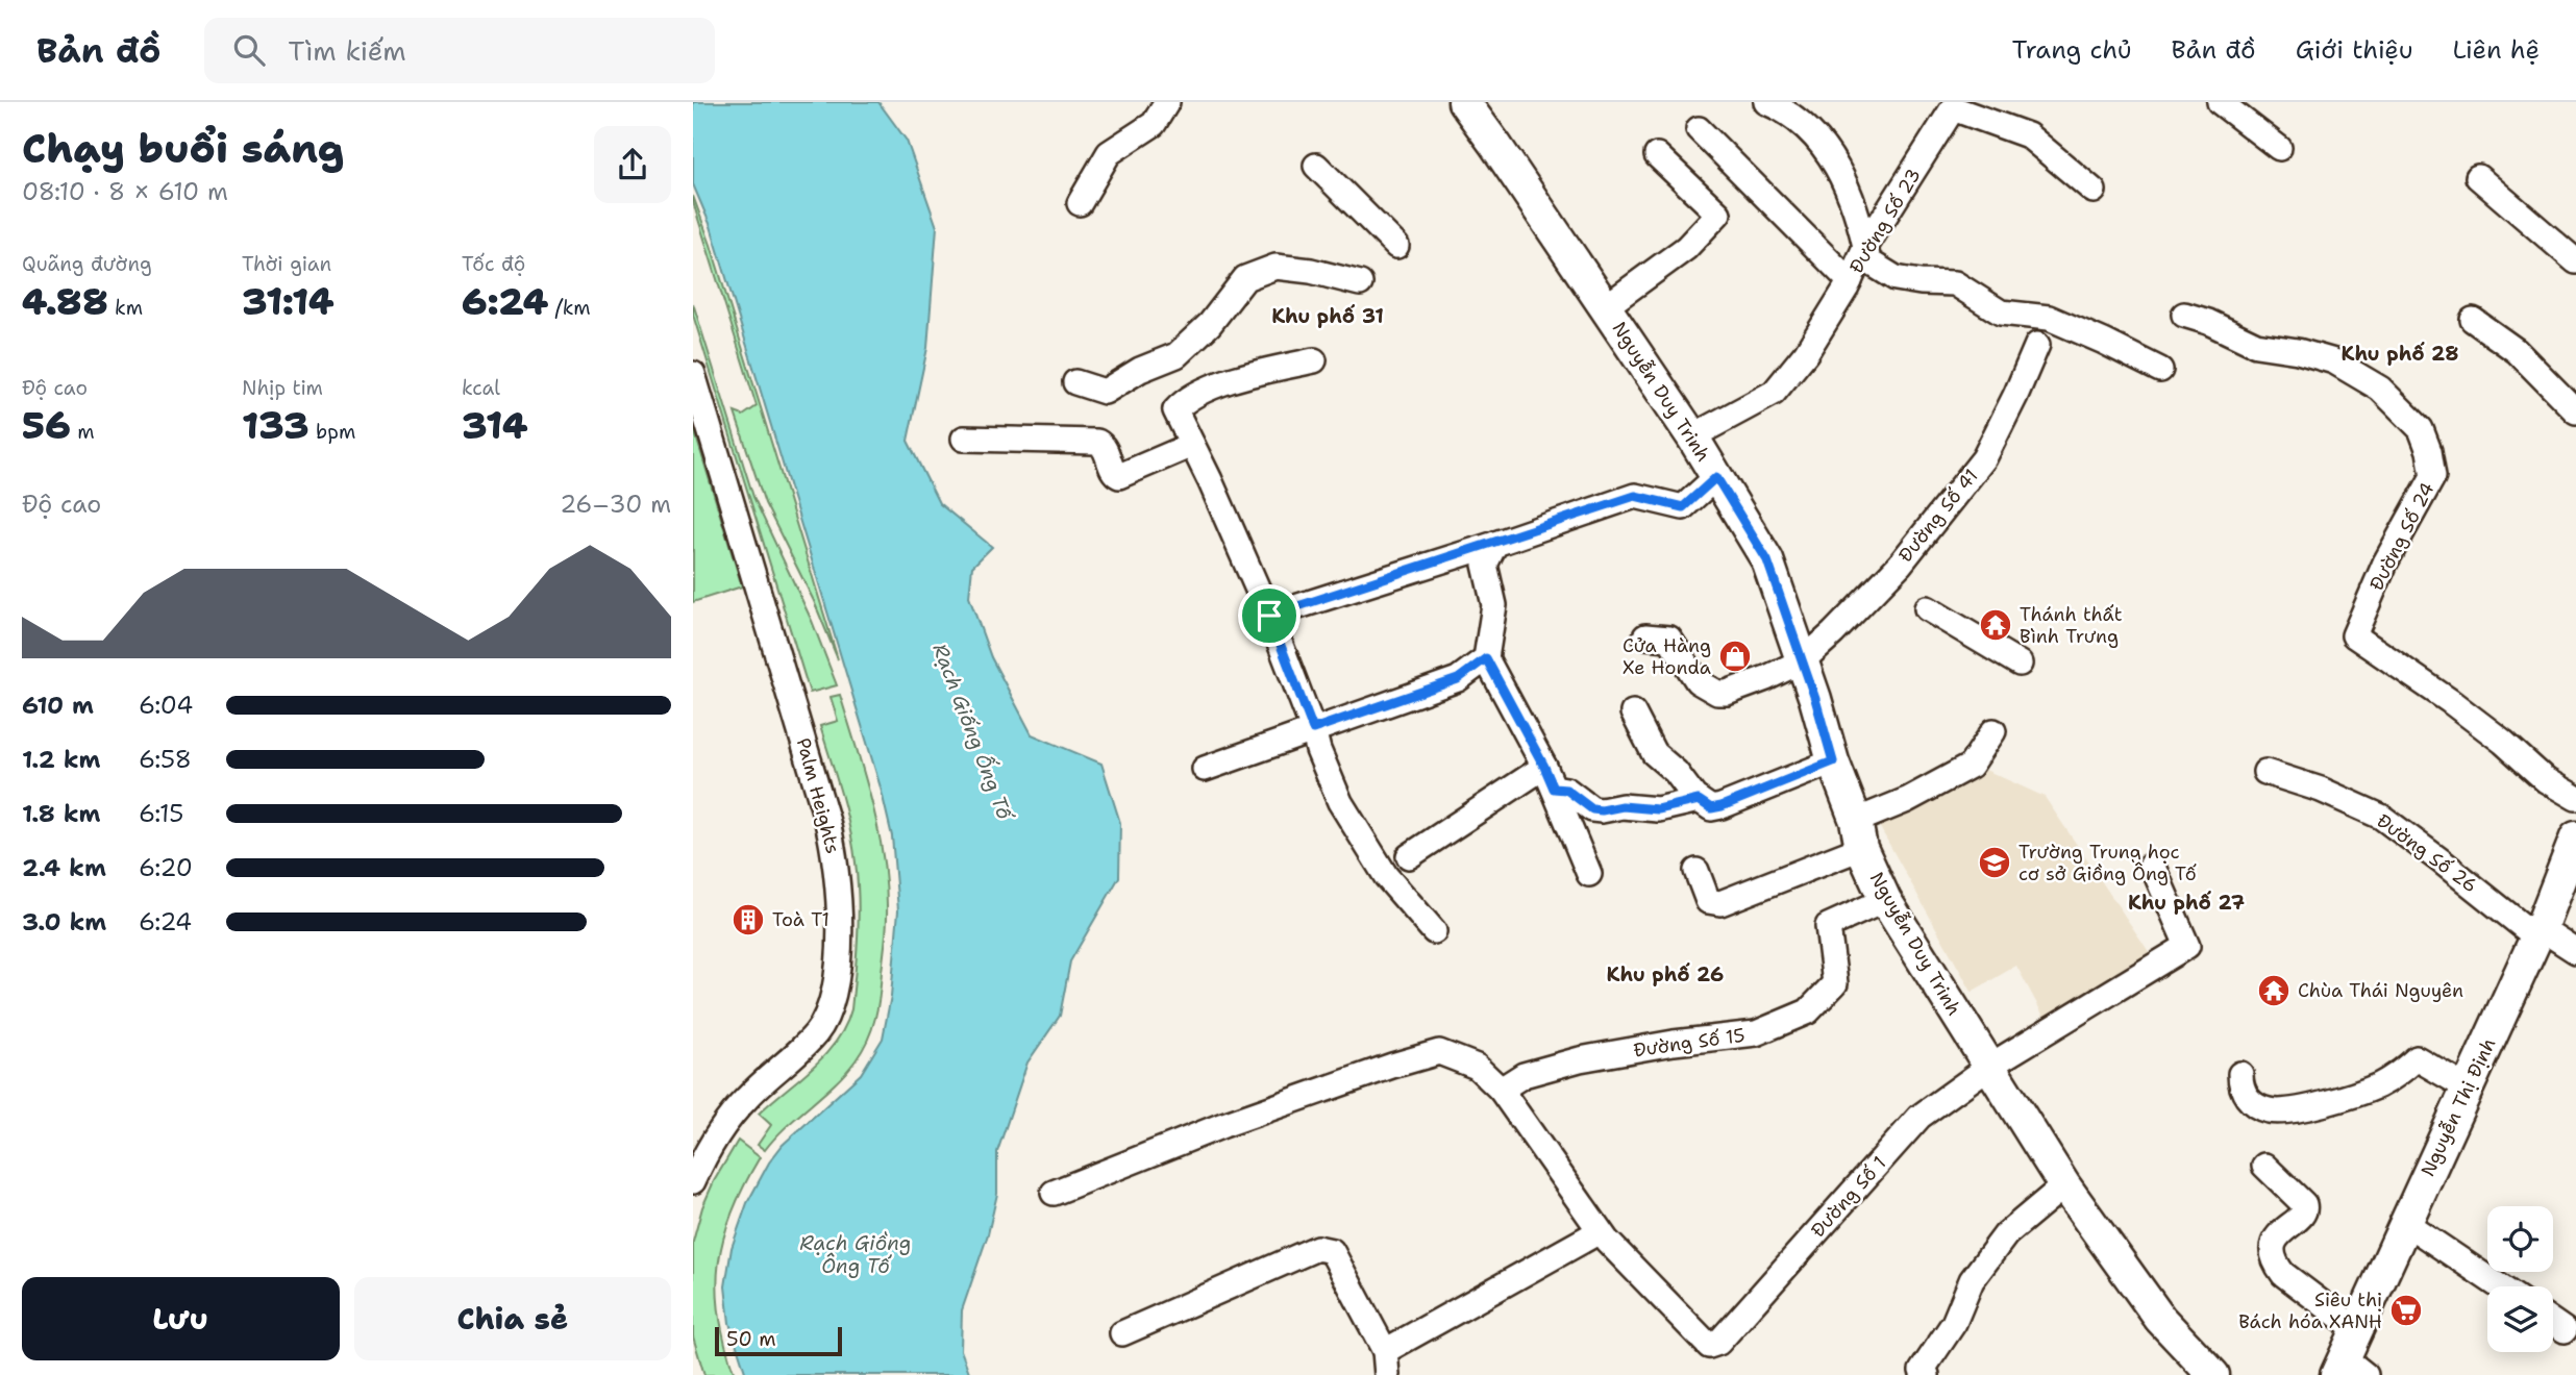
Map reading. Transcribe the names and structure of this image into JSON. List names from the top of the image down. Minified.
{"streets":{"main road":["Nguyễn Duy Trinh","Nguyễn Thị Định"],"street":["Đường Số 23","Đường Số 41","Đường Số 24","Palm Heights","Đường Số 26","Đường Số 15","Đường Số 1"]},"crossings":[["Đường Số 23","Nguyễn Duy Trinh"],["Nguyễn Duy Trinh","Đường Số 41"],["Nguyễn Duy Trinh","Đường Số 15"],["Nguyễn Duy Trinh","Đường Số 1"],["Đường Số 26","Nguyễn Thị Định"]],"districts":["Khu phố 31","Khu phố 28","Khu phố 27","Khu phố 26"],"water":["Rạch Giống Ống Tố","Rạch Giồng Ông Tố"],"places":{"temple":["Thánh thất Bình Trưng","Chùa Thái Nguyên"],"shop":["Cửa Hàng Xe Honda"],"school or university":["Trường Trung học cơ sở Giồng Ông Tố"],"building":["Toà T1"],"supermarket":["Siêu thị Bách hóa XANH"]},"scale_bar":"50 m","page":{"header":"Bản đồ","search":"Tìm kiếm","nav":["Trang chủ","Bản đồ","Giới thiệu","Liên hệ"],"heading":["Chạy buổi sáng","08:10 · 8 × 610 m"],"stats":[["Quãng đường","4.88 km"],["Thời gian","31:14"],["Tốc độ","6:24 /km"],["Độ cao","56 m"],["Nhịp tim","133 bpm"],["kcal","314"]],"chart":["Độ cao","26–30 m"],"list":[{"name":"610 m","note":"6:04"},{"name":"1.2 km","note":"6:58"},{"name":"1.8 km","note":"6:15"},{"name":"2.4 km","note":"6:20"},{"name":"3.0 km","note":"6:24"}],"buttons":["Lưu","Chia sẻ"],"scale":"50 m"}}
